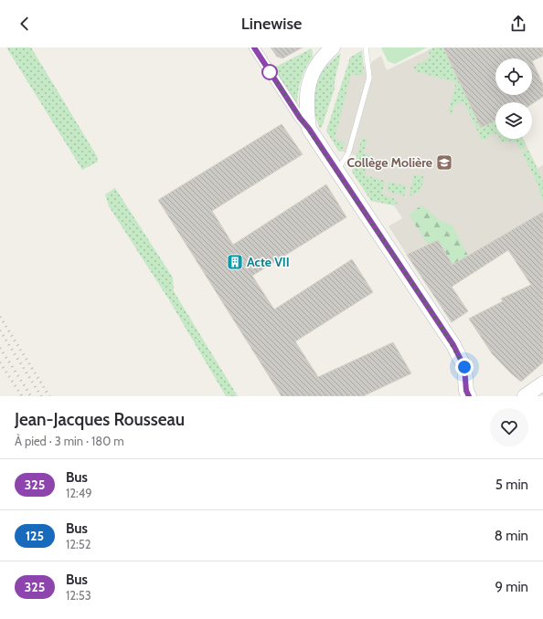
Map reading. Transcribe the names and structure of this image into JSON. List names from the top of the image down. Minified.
{"places":{"school or university":["Collège Molière"],"building":["Acte VII"]},"lines":["bus line 325"],"page":{"header":"Linewise","heading":["Jean-Jacques Rousseau","À pied · 3 min · 180 m"],"list":[{"mark":"325","name":"Bus","note":"12:49","value":"5 min"},{"mark":"125","name":"Bus","note":"12:52","value":"8 min"},{"mark":"325","name":"Bus","note":"12:53","value":"9 min"}]}}
